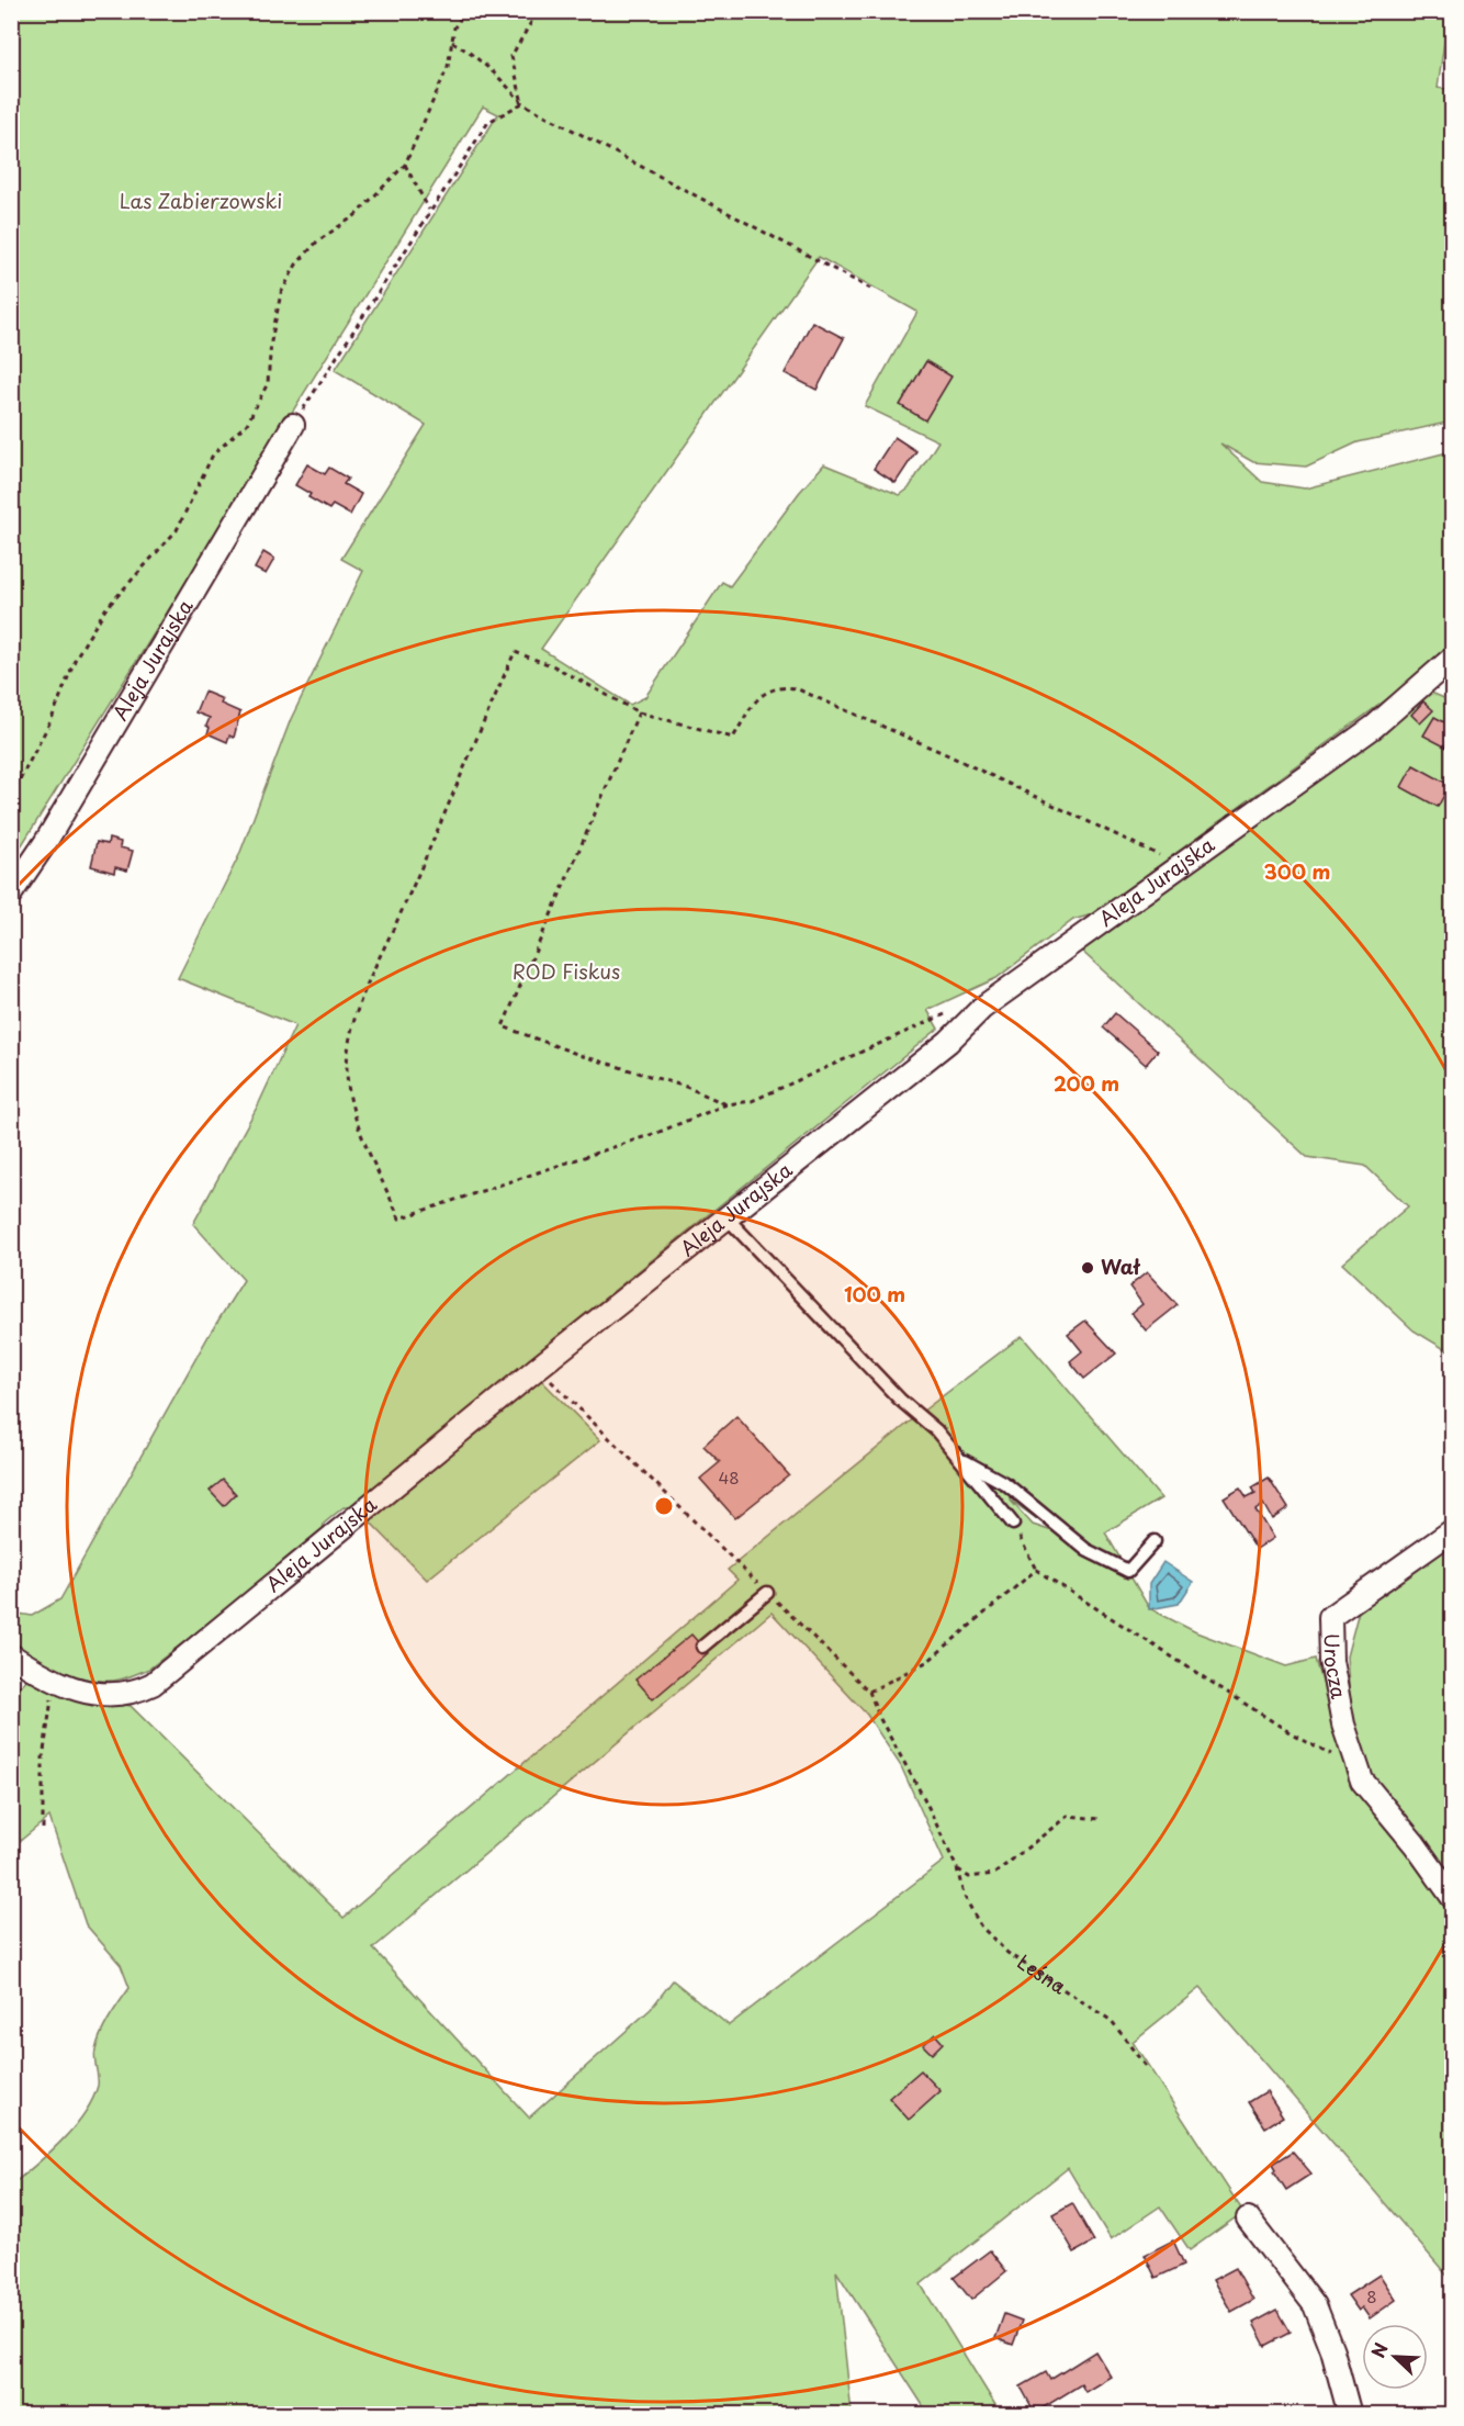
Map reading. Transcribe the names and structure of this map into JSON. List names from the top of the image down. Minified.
{"streets":{"street":["Aleja Jurajska","Urocza"],"path":["Leśna"]},"parks":["Las Zabierzowski","ROD Fiskus"],"places":["Wał"],"house_numbers":["48","8"],"north":"top left","rings":["300 m","200 m","100 m"]}
